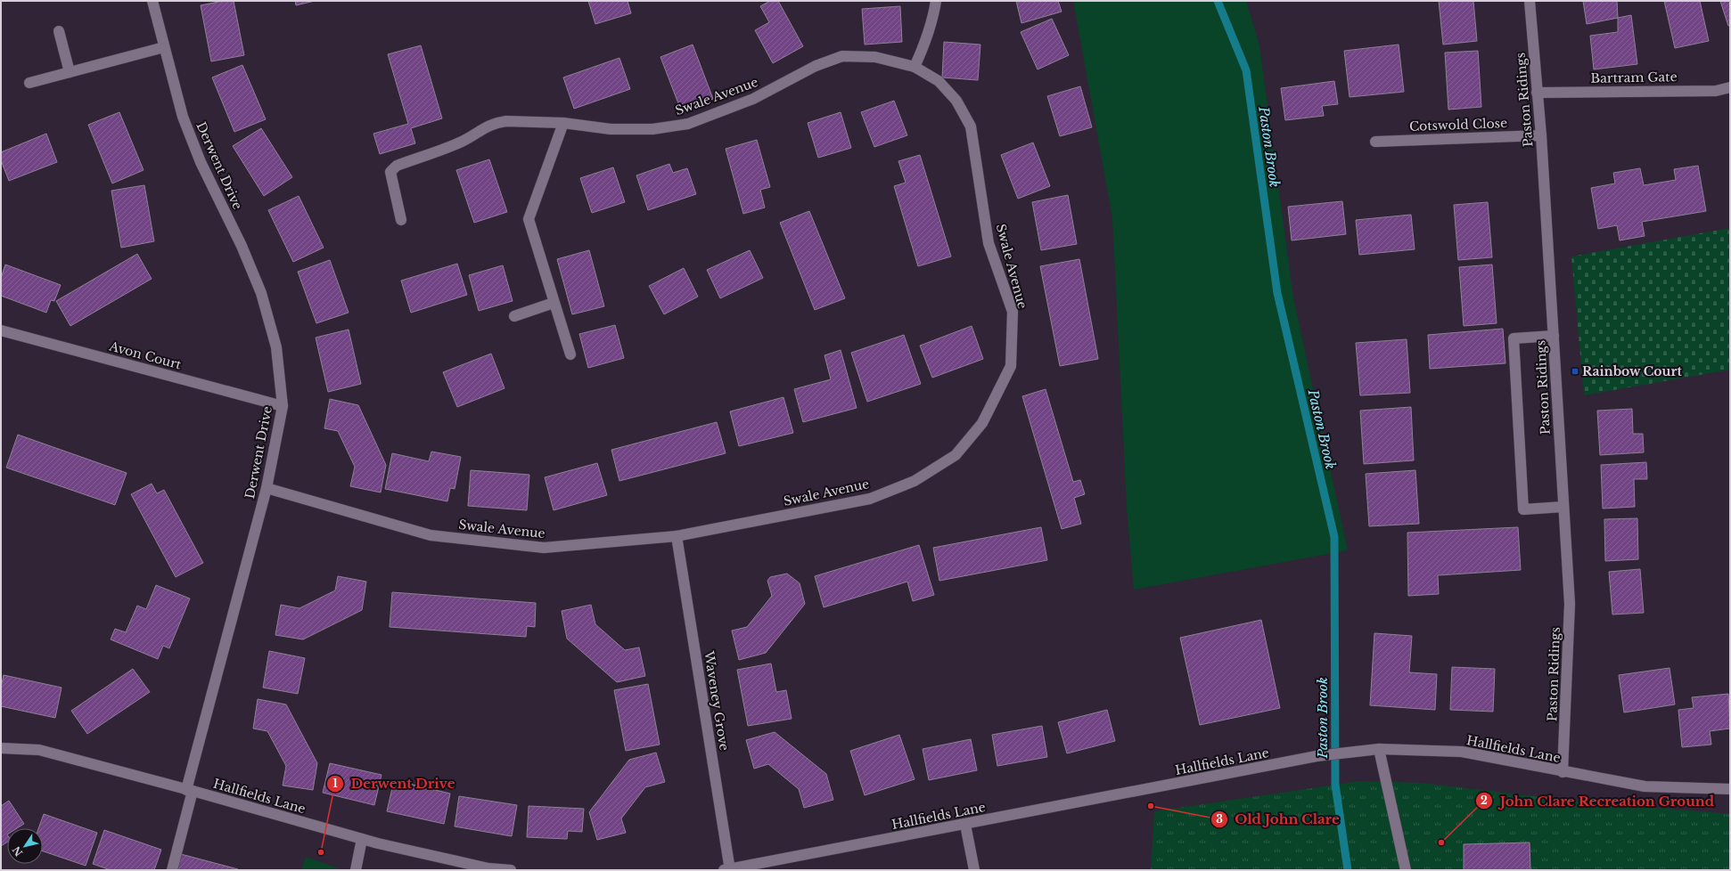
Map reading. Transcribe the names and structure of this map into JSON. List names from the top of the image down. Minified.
{"streets":{"street":["Bartram Gate","Swale Avenue","Paston Ridings","Cotswold Close","Derwent Drive","Avon Court","Waveney Grove","Hallfields Lane"]},"crossings":[["Bartram Gate","Paston Ridings"],["Swale Avenue","Derwent Drive"],["Swale Avenue","Waveney Grove"],["Paston Ridings","Cotswold Close"],["Paston Ridings","Hallfields Lane"],["Derwent Drive","Avon Court"],["Derwent Drive","Hallfields Lane"],["Waveney Grove","Hallfields Lane"]],"water":["Paston Brook"],"places":{"transit":["Rainbow Court"],"other":["Old John Clare","John Clare Recreation Ground","Derwent Drive"]},"north":"bottom left"}
